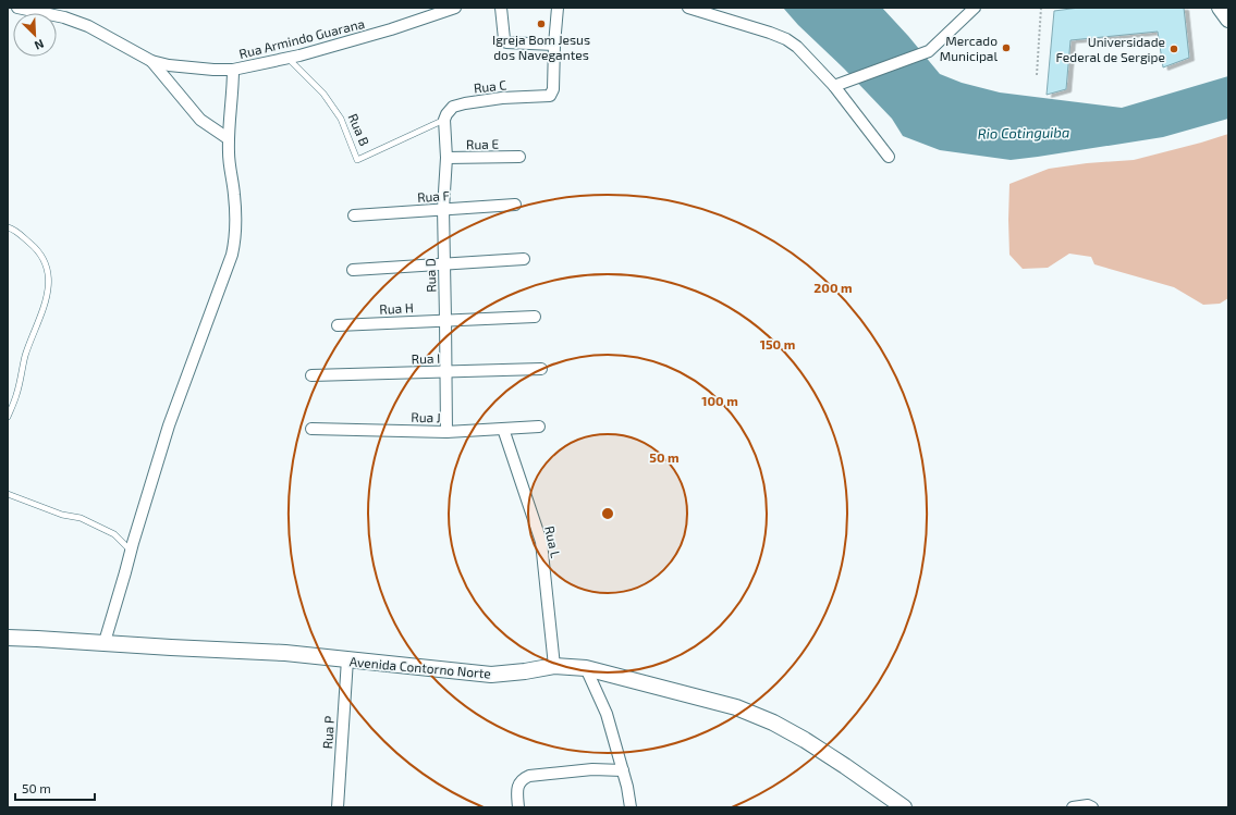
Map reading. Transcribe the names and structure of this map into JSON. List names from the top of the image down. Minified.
{"streets":{"street":["Rua Armindo Guarana","Rua C","Rua E","Rua F","Rua D","Rua H","Rua I","Rua J","Rua L","Avenida Contorno Norte","Rua P"],"lane":["Rua B"]},"crossings":[["Rua Armindo Guarana","Rua B"],["Rua C","Rua B"],["Rua C","Rua D"],["Rua B","Rua D"],["Rua E","Rua D"],["Rua F","Rua D"],["Rua D","Rua H"],["Rua D","Rua I"],["Rua D","Rua J"],["Rua J","Rua L"],["Rua L","Avenida Contorno Norte"],["Avenida Contorno Norte","Rua P"]],"water":["Rio Cotinguiba"],"places":["Igreja Bom Jesus dos Navegantes","Mercado Municipal","Universidade Federal de Sergipe"],"scale_bar":"50 m","north":"bottom right","rings":["200 m","150 m","100 m","50 m"]}
